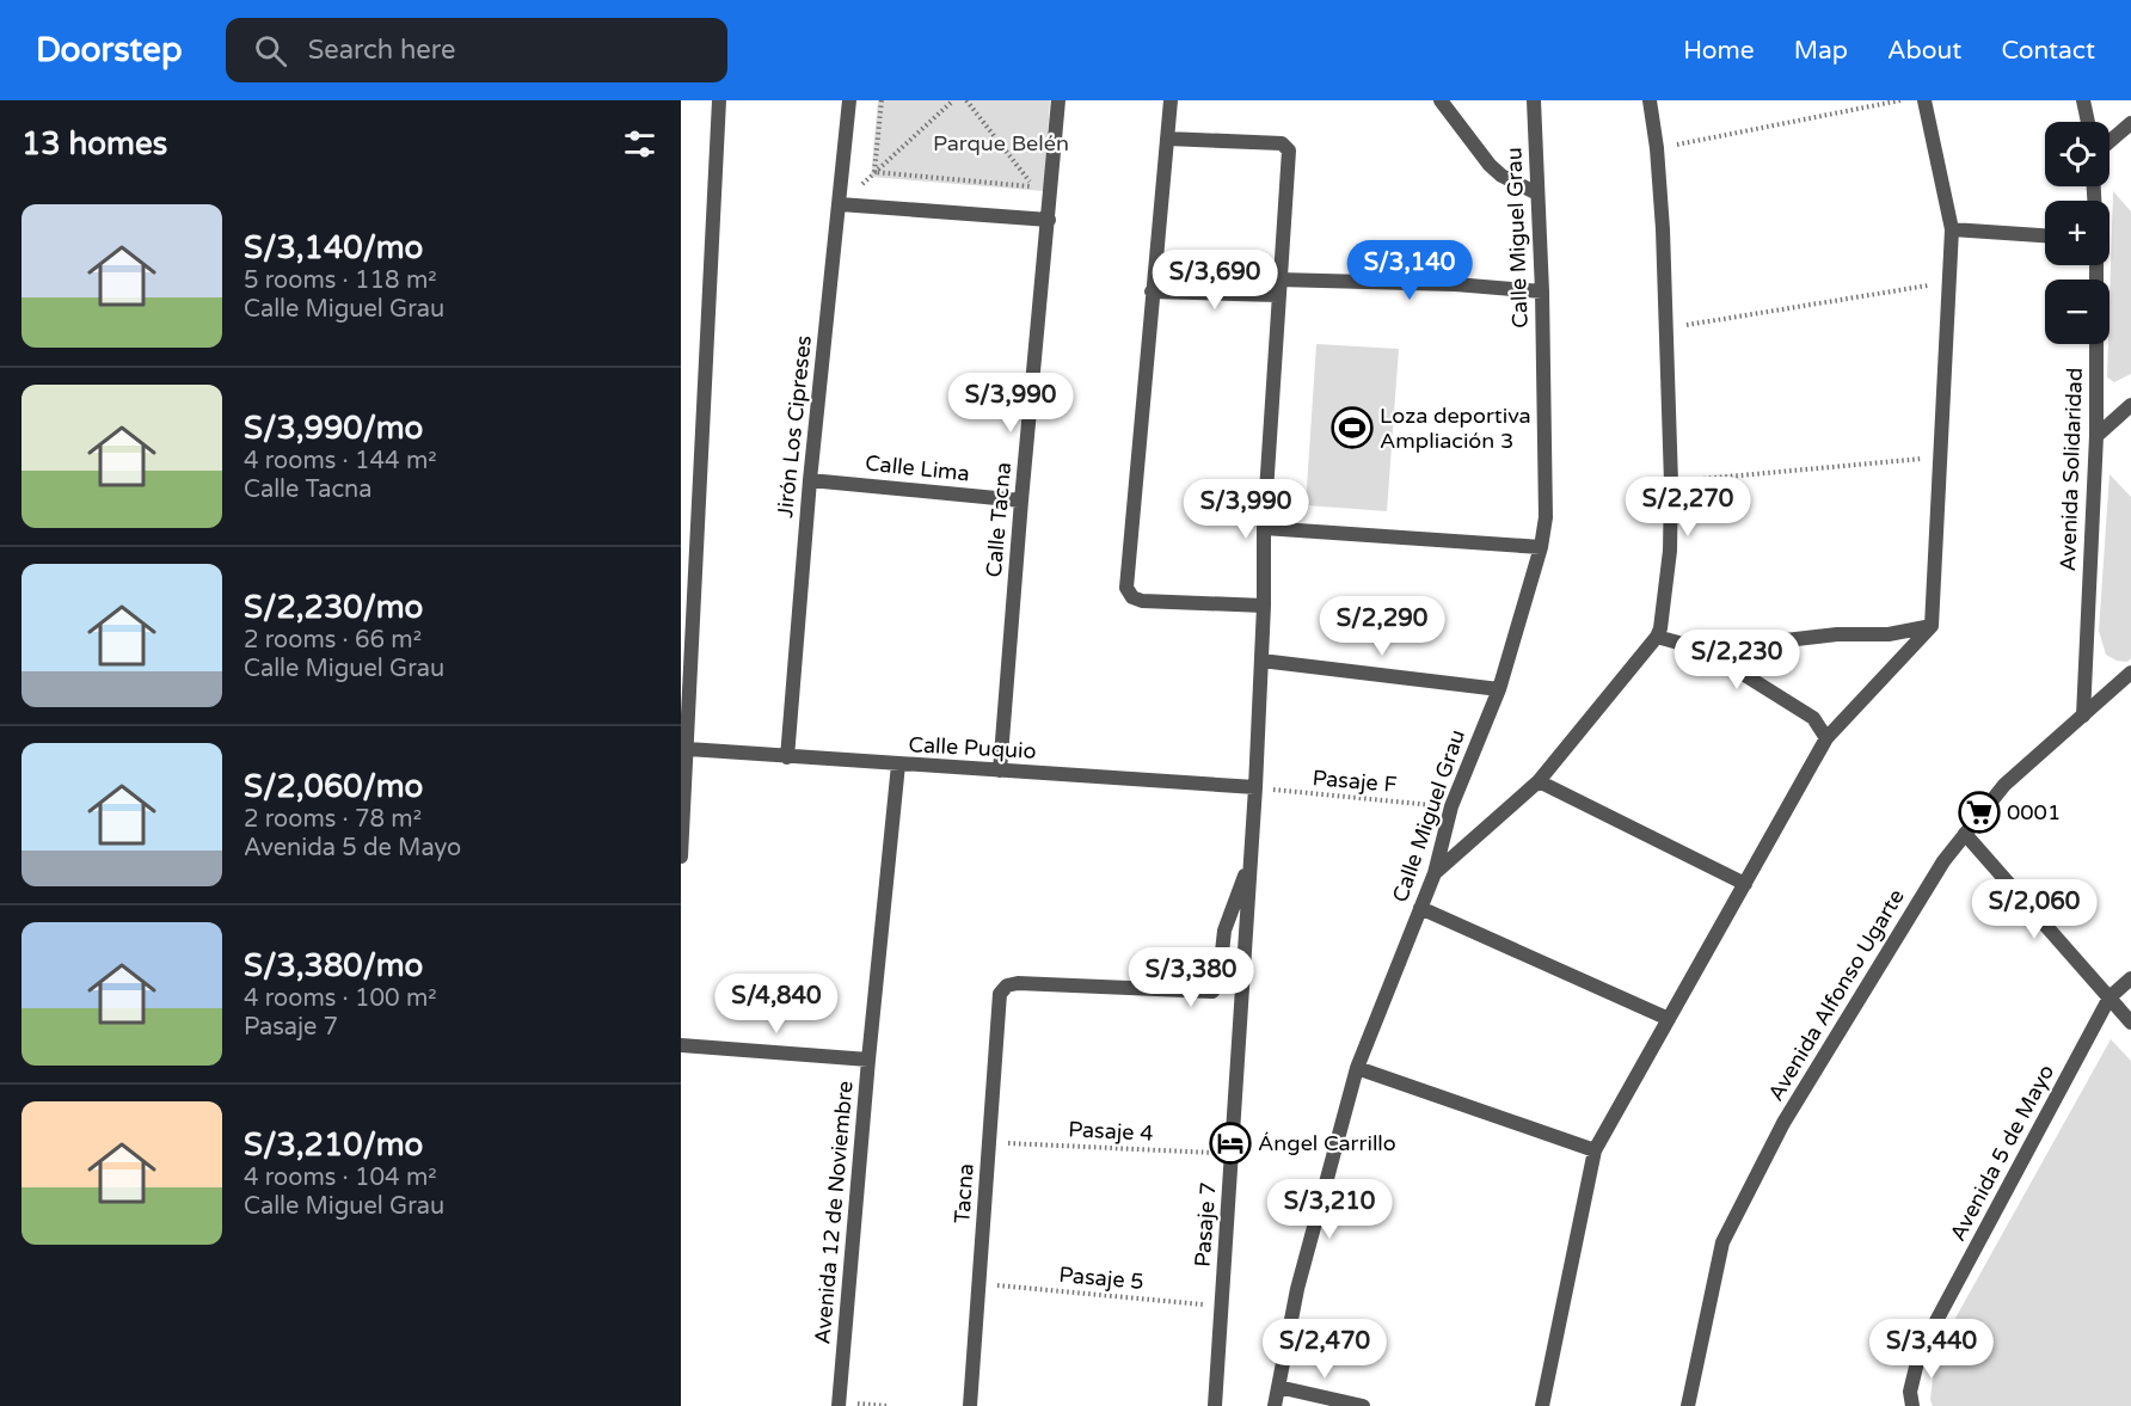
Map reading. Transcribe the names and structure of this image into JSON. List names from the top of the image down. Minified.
{"streets":{"street":["Calle Miguel Grau","Jirón Los Cipreses","Calle Lima","Avenida Solidaridad","Calle Tacna","Calle Puquio","Avenida Alfonso Ugarte","Avenida 5 de Mayo","Tacna","Avenida 12 de Noviembre","Pasaje 7"],"path":["Pasaje F","Pasaje 4","Pasaje 5"]},"crossings":[["Calle Miguel Grau","Pasaje F"],["Jirón Los Cipreses","Calle Lima"],["Jirón Los Cipreses","Calle Puquio"],["Calle Lima","Calle Tacna"],["Avenida Solidaridad","Avenida Alfonso Ugarte"],["Calle Tacna","Calle Puquio"],["Calle Puquio","Pasaje F"],["Calle Puquio","Avenida 12 de Noviembre"],["Calle Puquio","Pasaje 7"],["Pasaje F","Pasaje 7"],["Pasaje 4","Tacna"],["Pasaje 4","Pasaje 7"],["Tacna","Pasaje 7"],["Tacna","Pasaje 5"],["Pasaje 7","Pasaje 5"]],"parks":["Parque Belén"],"places":{"sports":["Loza deportiva Ampliación 3"],"supermarket":["0001"],"hotel":["Ángel Carrillo"]},"page":{"header":"Doorstep","search":"Search here","nav":["Home","Map","About","Contact"],"heading":"13 homes","map_buttons":["+","−"],"list":[{"name":"S/3,140/mo","note":"5 rooms · 118 m² · Calle Miguel Grau"},{"name":"S/3,990/mo","note":"4 rooms · 144 m² · Calle Tacna"},{"name":"S/2,230/mo","note":"2 rooms · 66 m² · Calle Miguel Grau"},{"name":"S/2,060/mo","note":"2 rooms · 78 m² · Avenida 5 de Mayo"},{"name":"S/3,380/mo","note":"4 rooms · 100 m² · Pasaje 7"},{"name":"S/3,210/mo","note":"4 rooms · 104 m² · Calle Miguel Grau"}],"price":["S/3,140","S/3,690","S/3,990","S/2,270","S/3,990","S/2,290","S/2,230","S/2,060","S/3,380","S/4,840","S/3,210","S/2,470","S/3,440"]}}
